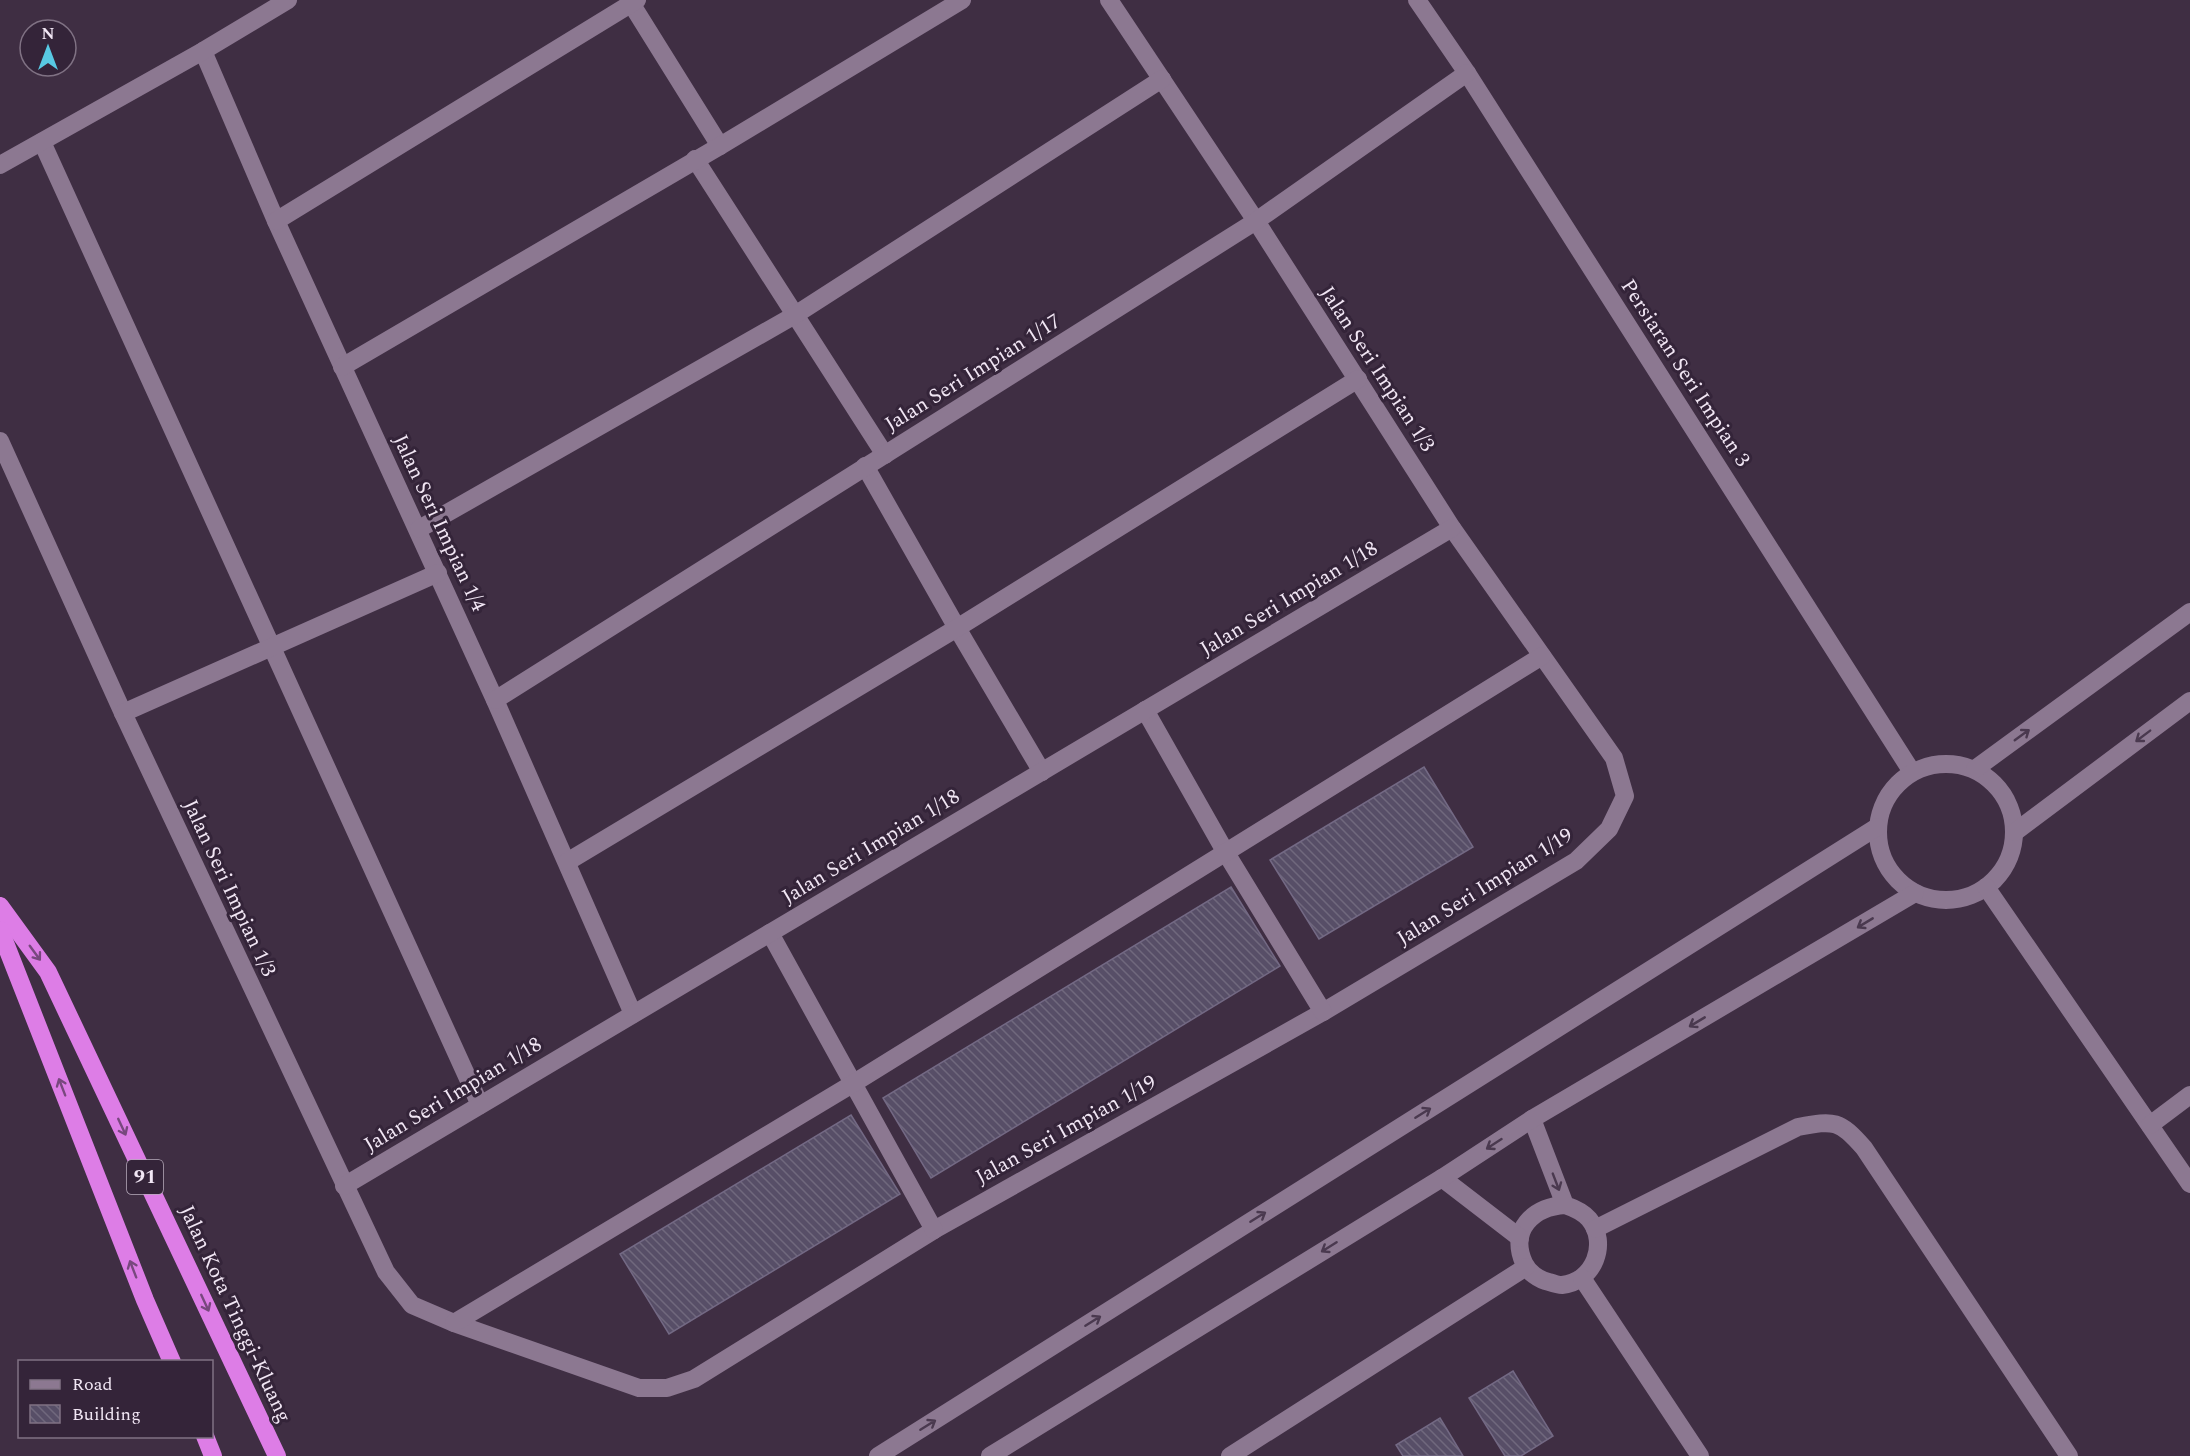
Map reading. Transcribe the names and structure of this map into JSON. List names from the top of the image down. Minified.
{"streets":{"highway":["91","Jalan Kota Tinggi-Kluang"],"street":["Jalan Seri Impian 1/3","Jalan Seri Impian 1/17","Persiaran Seri Impian 3","Jalan Seri Impian 1/4","Jalan Seri Impian 1/18","Jalan Seri Impian 1/19"]},"crossings":[["Jalan Seri Impian 1/3","Jalan Seri Impian 1/17"],["Jalan Seri Impian 1/3","Jalan Seri Impian 1/18"],["Jalan Seri Impian 1/3","Jalan Seri Impian 1/19"],["Jalan Seri Impian 1/17","Persiaran Seri Impian 3"],["Jalan Seri Impian 1/17","Jalan Seri Impian 1/4"],["Jalan Seri Impian 1/4","Jalan Seri Impian 1/18"]],"legend":["Road","Building"],"north":"top"}
